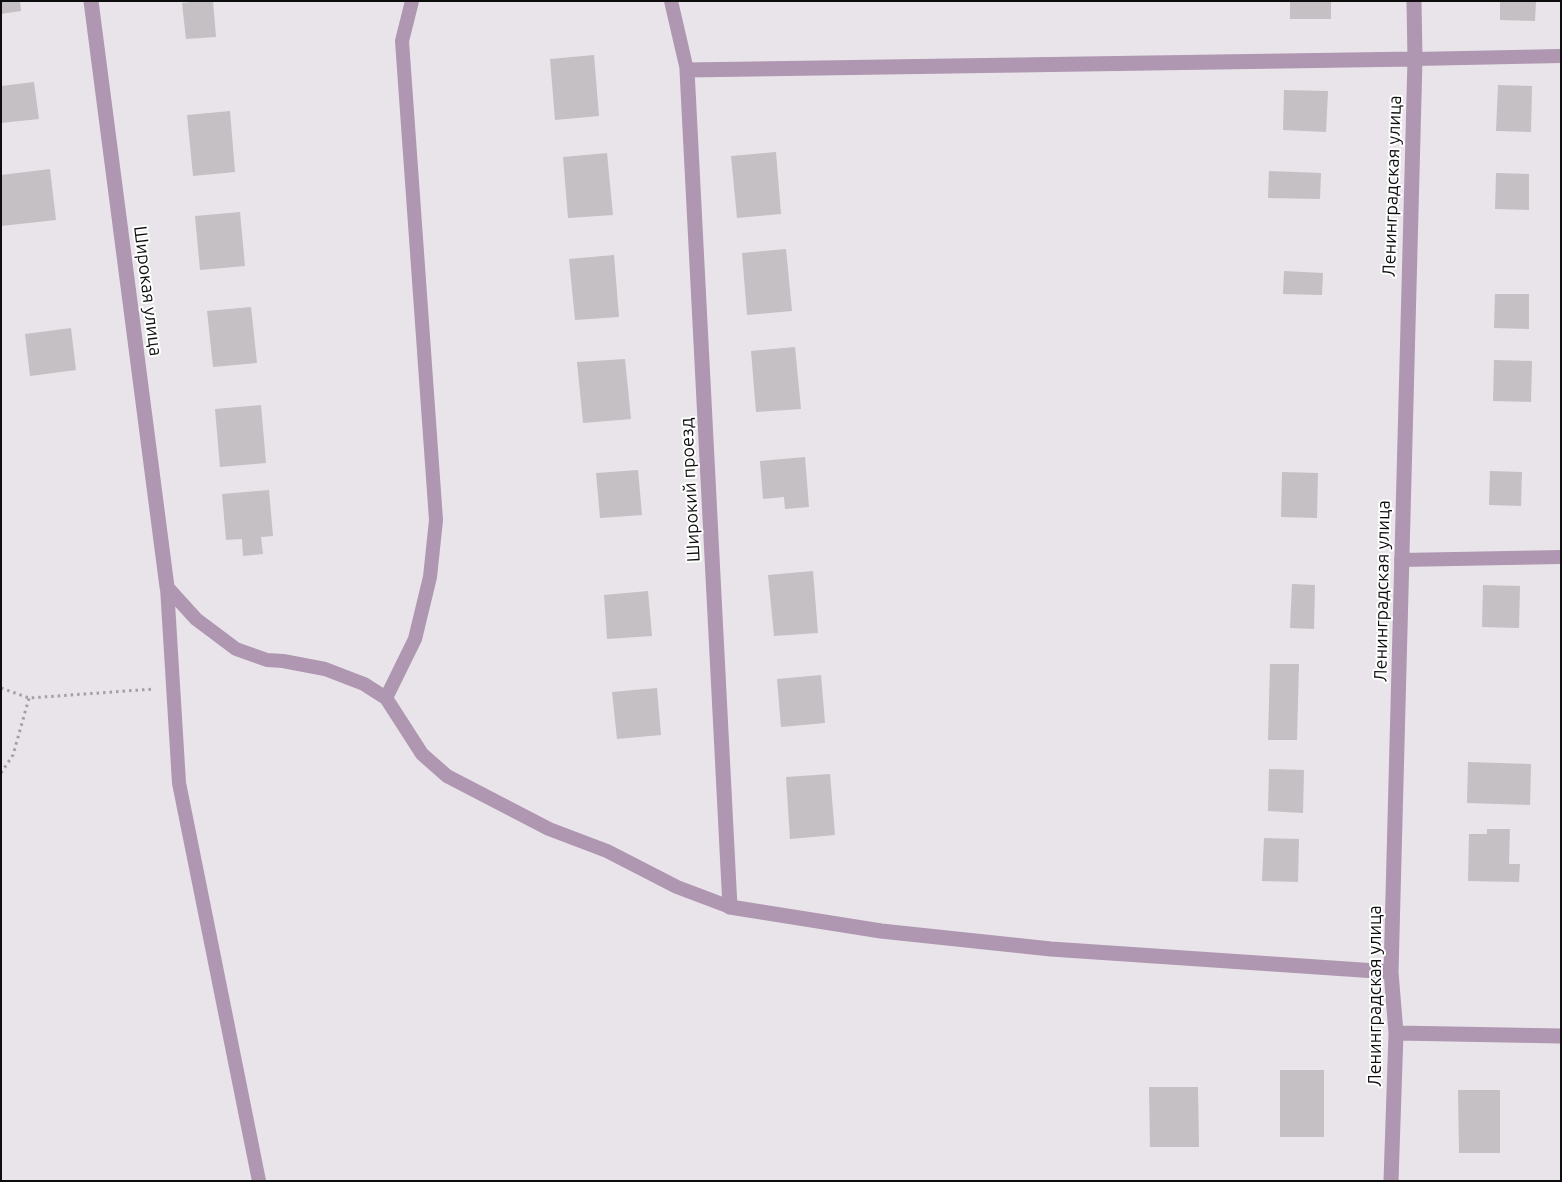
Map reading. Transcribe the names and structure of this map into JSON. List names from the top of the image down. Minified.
{"streets":{"street":["Ленинградская улица","Широкая улица","Широкий проезд"]}}
